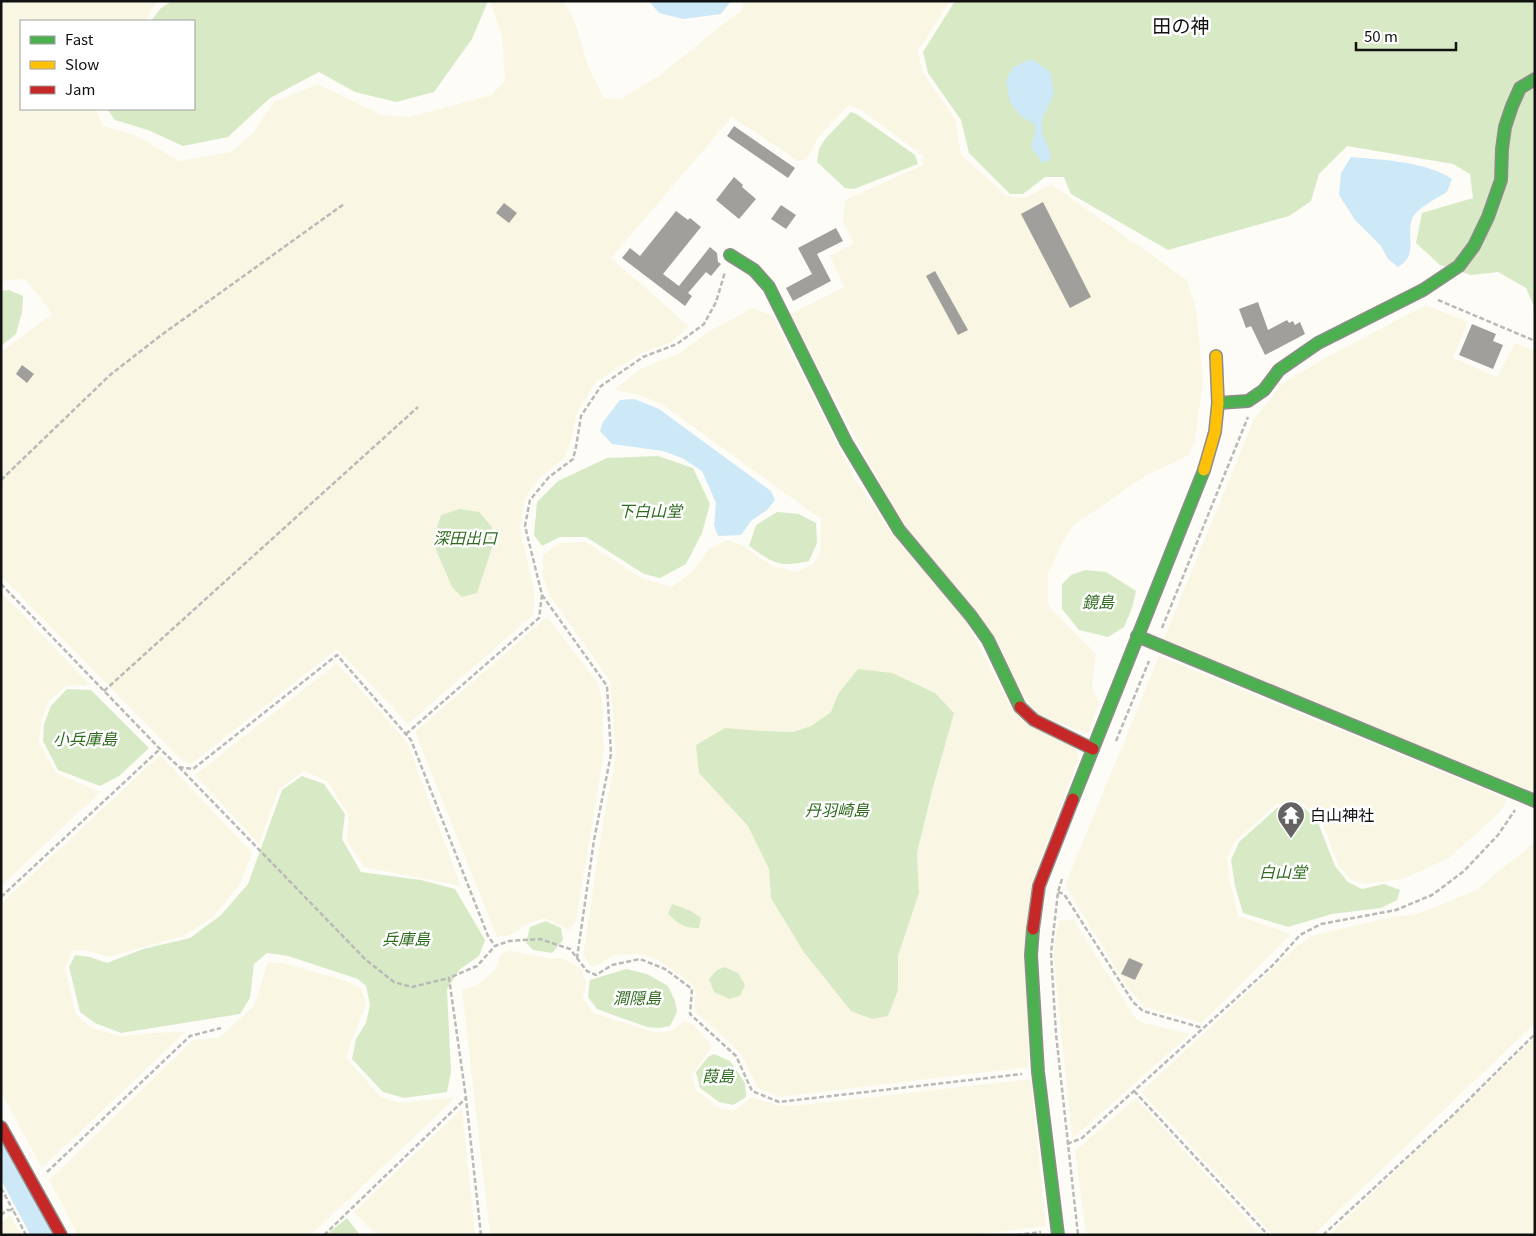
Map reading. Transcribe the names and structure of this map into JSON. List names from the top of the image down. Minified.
{"districts":["田の神"],"parks":["下白山堂","深田出口","鏡島","小兵庫島","丹羽崎島","白山堂","兵庫島","澗隠島","葭島"],"places":{"temple":["白山神社"]},"legend":["Fast","Slow","Jam"],"scale_bar":"50 m"}
